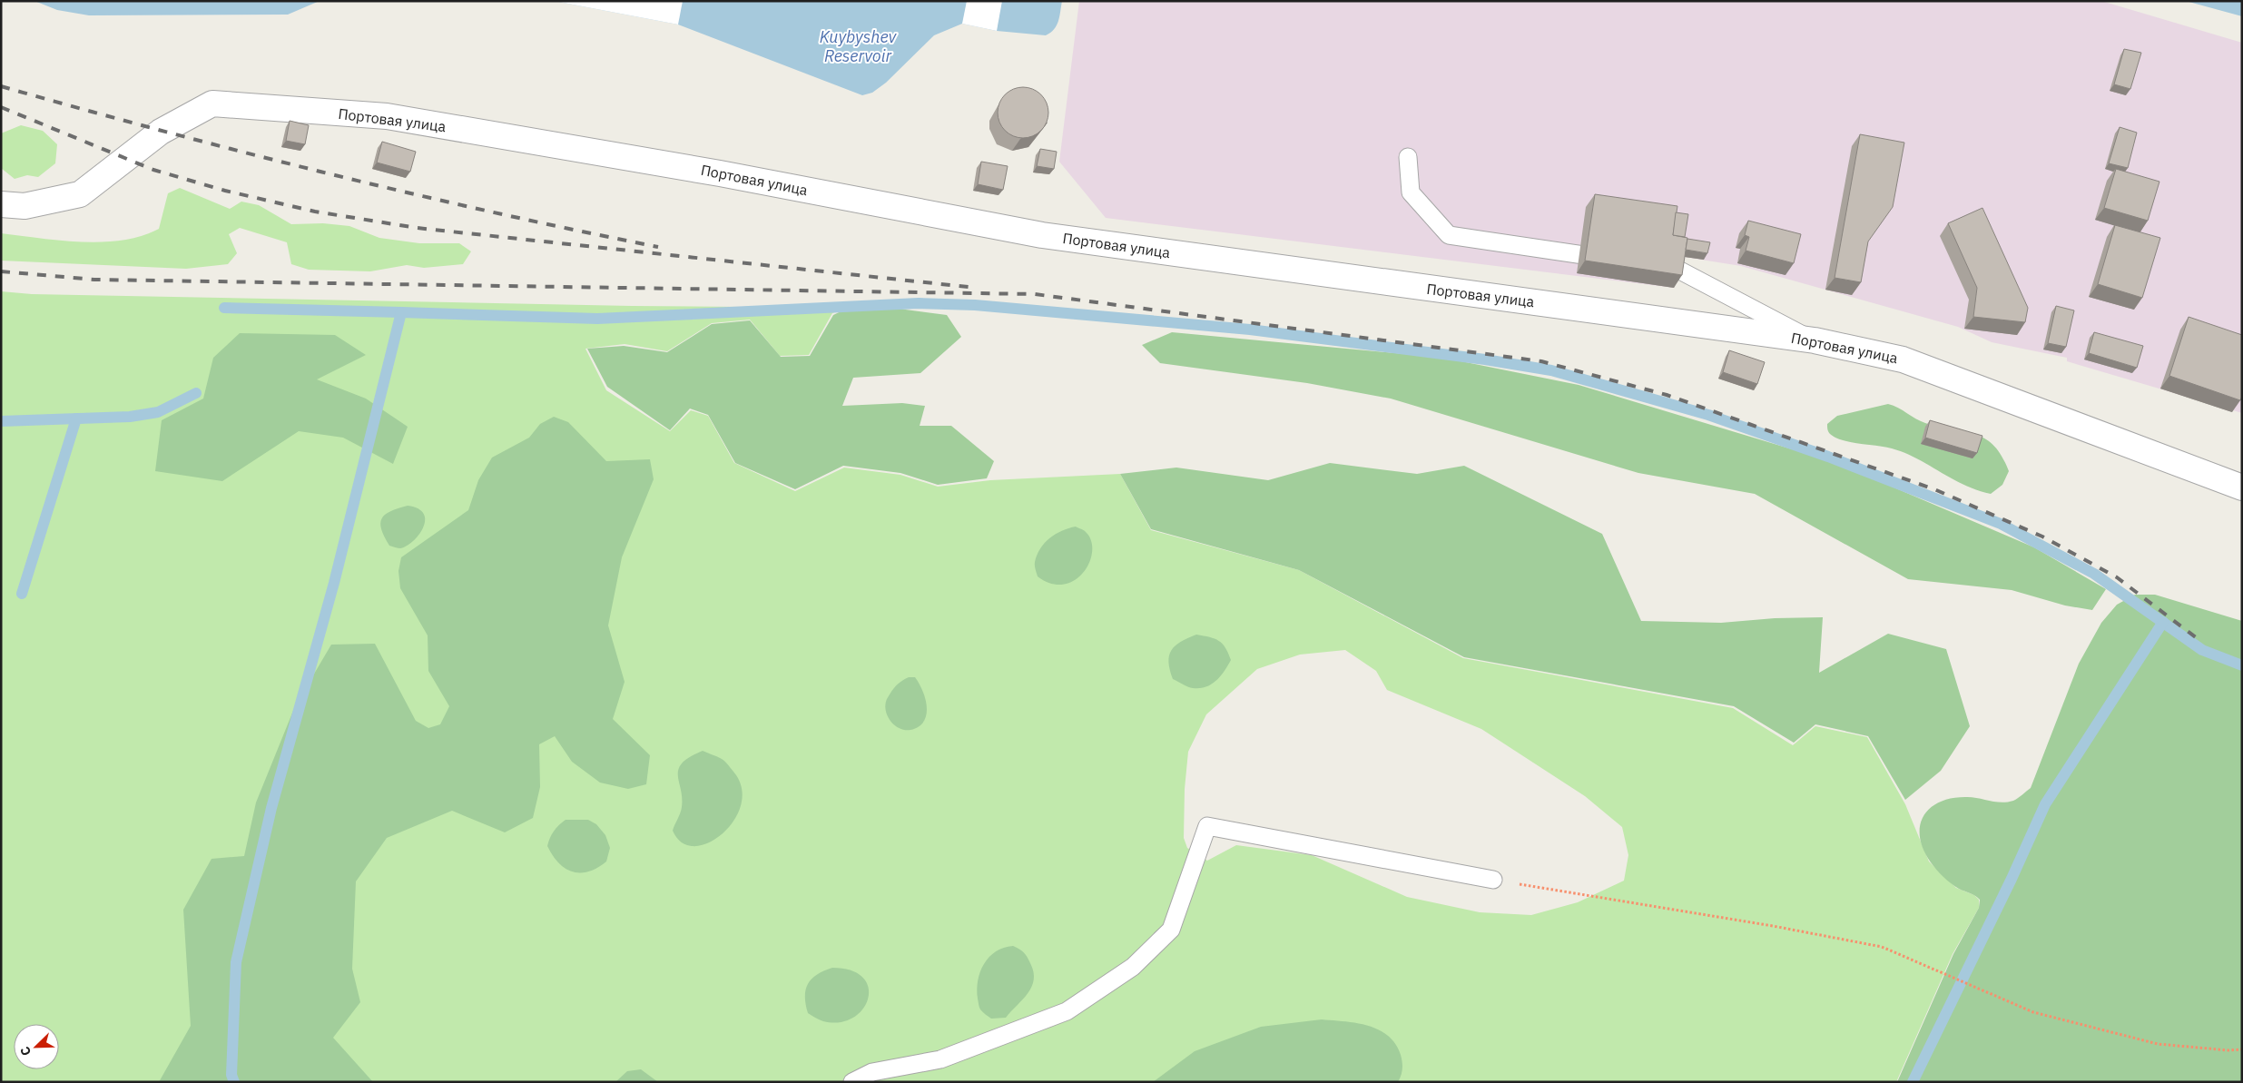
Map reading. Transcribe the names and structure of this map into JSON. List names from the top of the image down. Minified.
{"streets":{"street":["Портовая улица"]},"water":["Kuybyshev Reservoir"],"north":"bottom left"}
